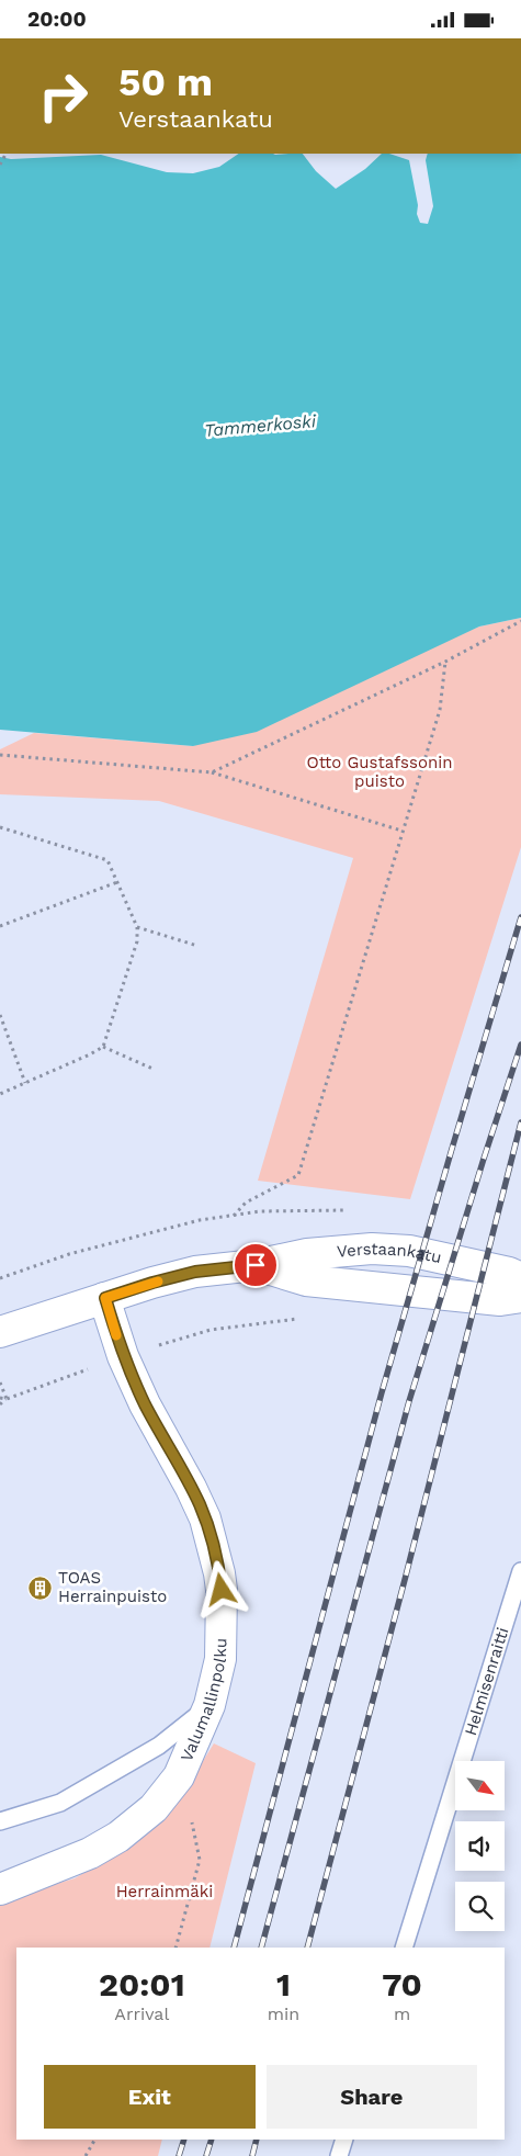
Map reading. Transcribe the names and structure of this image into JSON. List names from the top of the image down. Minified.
{"streets":{"street":["Verstaankatu","Valumallinpolku"],"lane":["Helmisenraitti"]},"crossings":[["Verstaankatu","Valumallinpolku"]],"water":["Tammerkoski"],"parks":["Otto Gustafssonin puisto","Herrainmäki"],"places":{"building":["TOAS Herrainpuisto"]},"north":"bottom right","page":{"status":"20:00","turn":["50 m","Verstaankatu"],"eta":["20:01","Arrival","1","min","70","m"],"buttons":["Exit","Share"]}}
